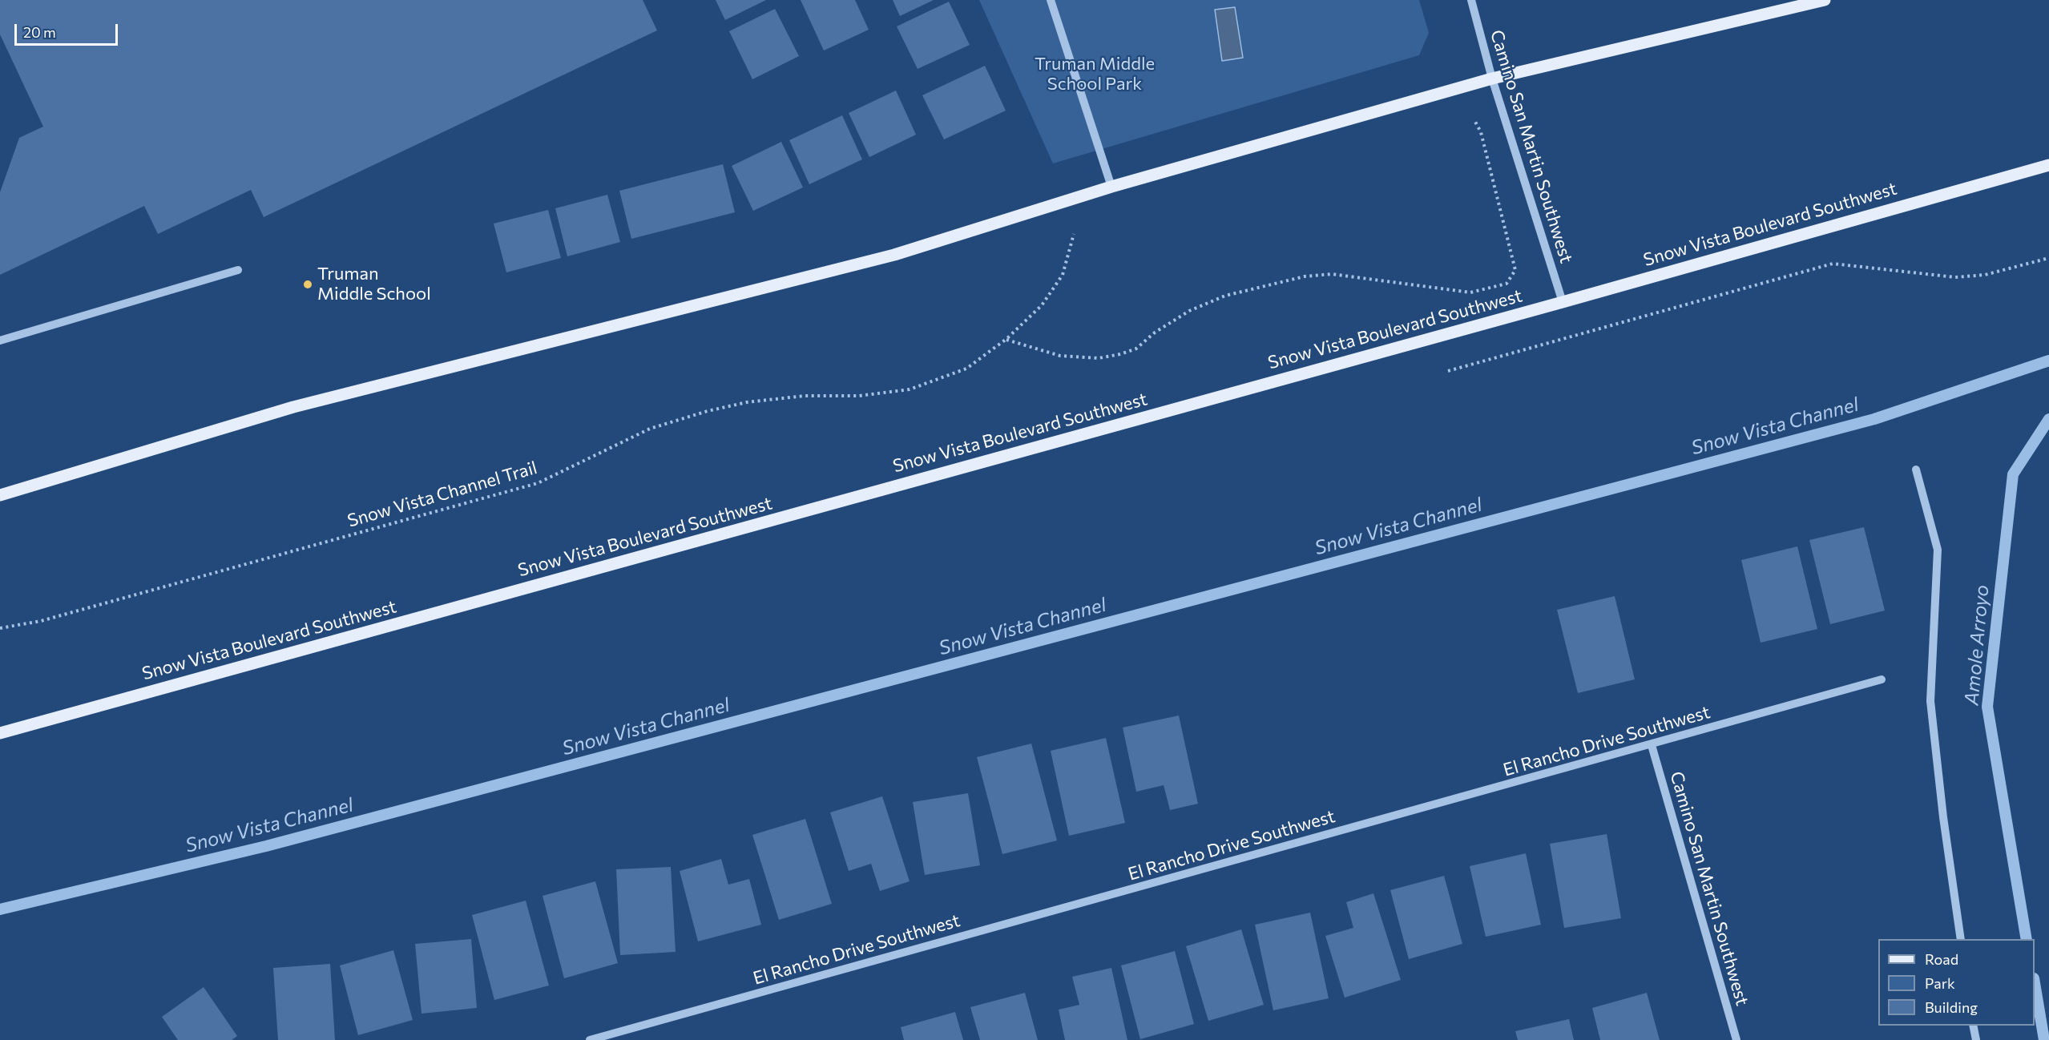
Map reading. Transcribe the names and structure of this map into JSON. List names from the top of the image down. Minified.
{"streets":{"main road":["Snow Vista Boulevard Southwest"],"street":["Camino San Martin Southwest","El Rancho Drive Southwest"],"path":["Snow Vista Channel Trail"]},"crossings":[["Camino San Martin Southwest","Snow Vista Boulevard Southwest"],["Camino San Martin Southwest","El Rancho Drive Southwest"]],"water":["Snow Vista Channel","Amole Arroyo"],"parks":["Truman Middle School Park"],"places":["Truman Middle School"],"legend":["Road","Park","Building"],"scale_bar":"20 m"}
